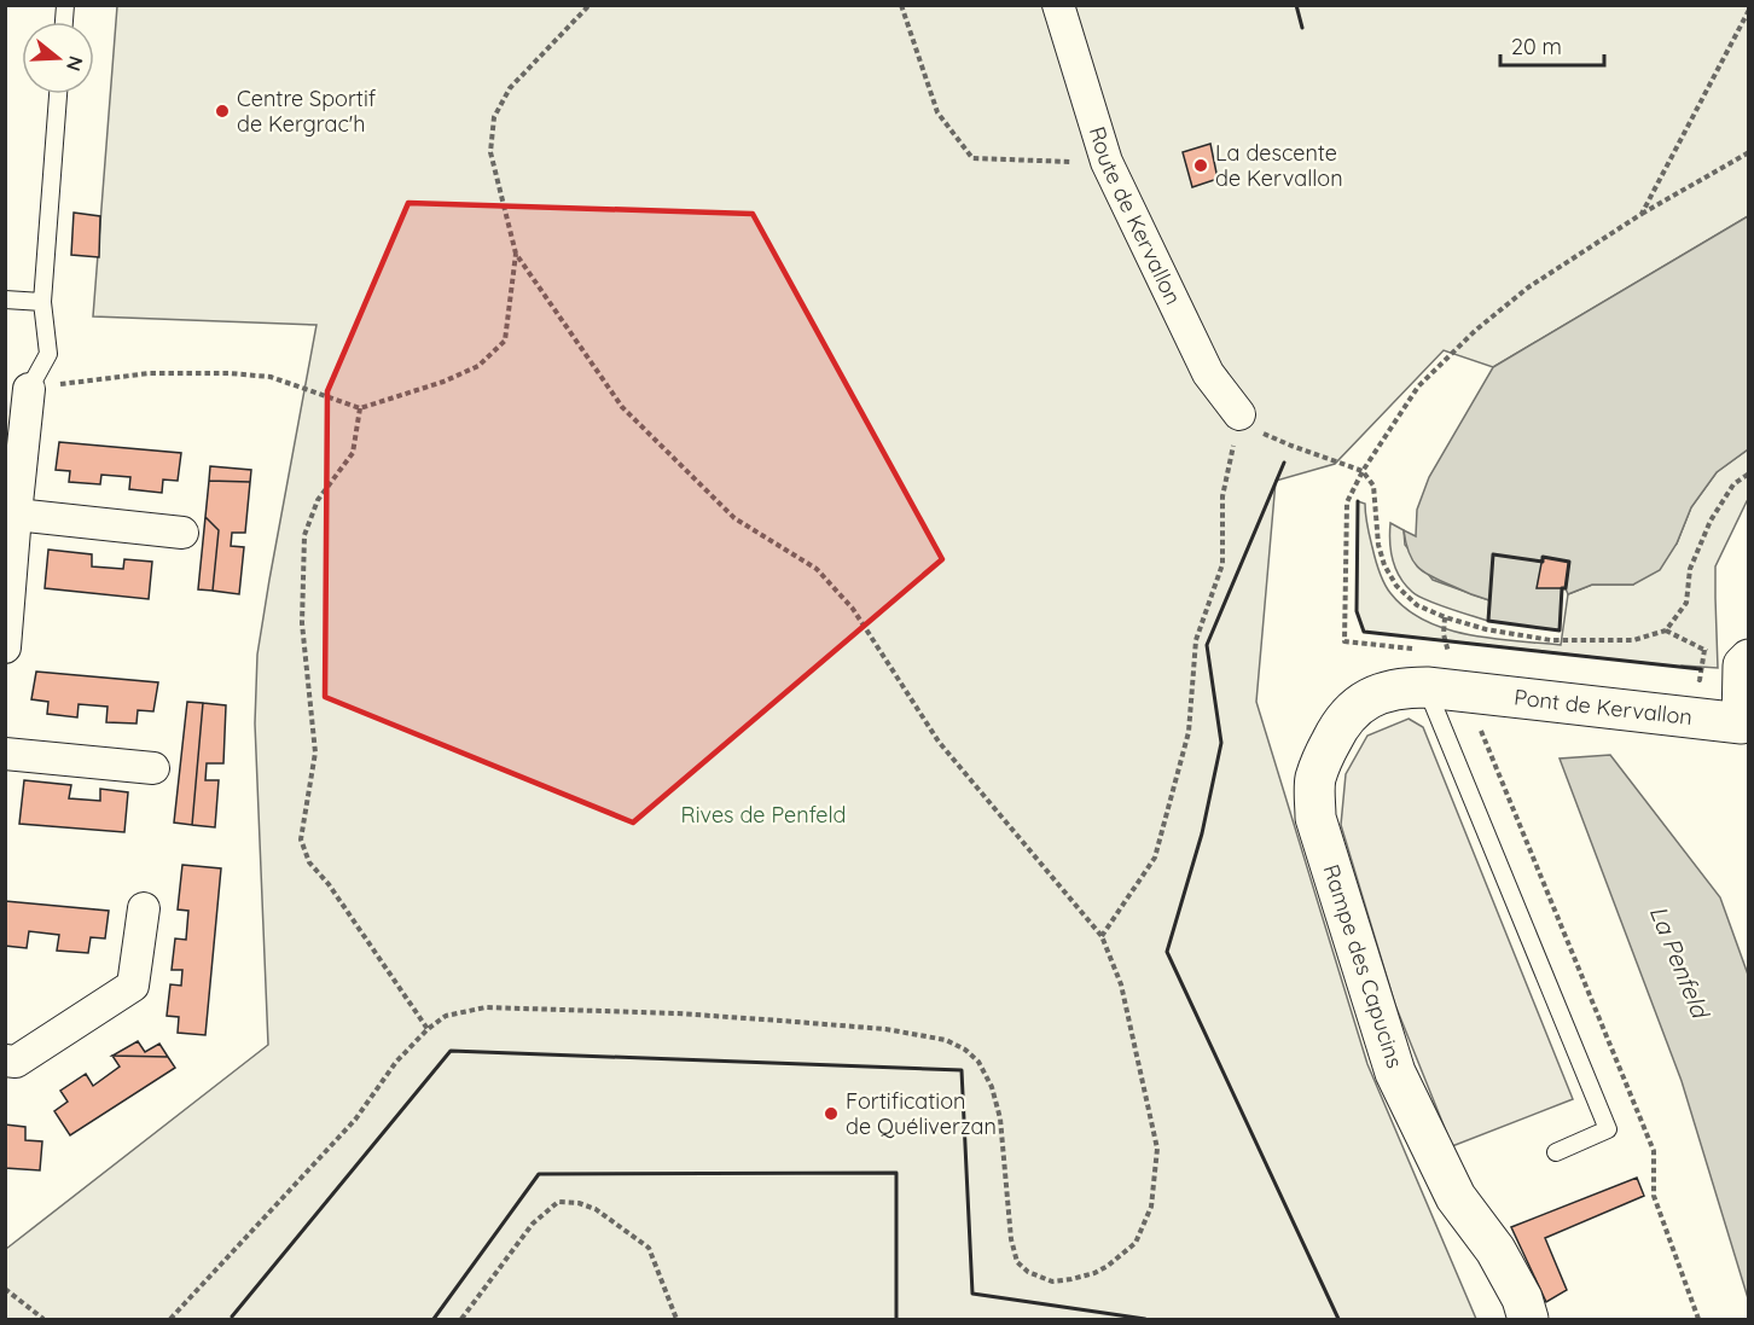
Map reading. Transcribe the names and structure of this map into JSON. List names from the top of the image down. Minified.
{"streets":{"street":["Route de Kervallon","Pont de Kervallon","Rampe des Capucins"]},"crossings":[["Pont de Kervallon","Rampe des Capucins"]],"water":["La Penfeld"],"parks":["Rives de Penfeld"],"places":["Centre Sportif de Kergrac'h","La descente de Kervallon","Fortification de Quéliverzan"],"scale_bar":"20 m","north":"right"}
